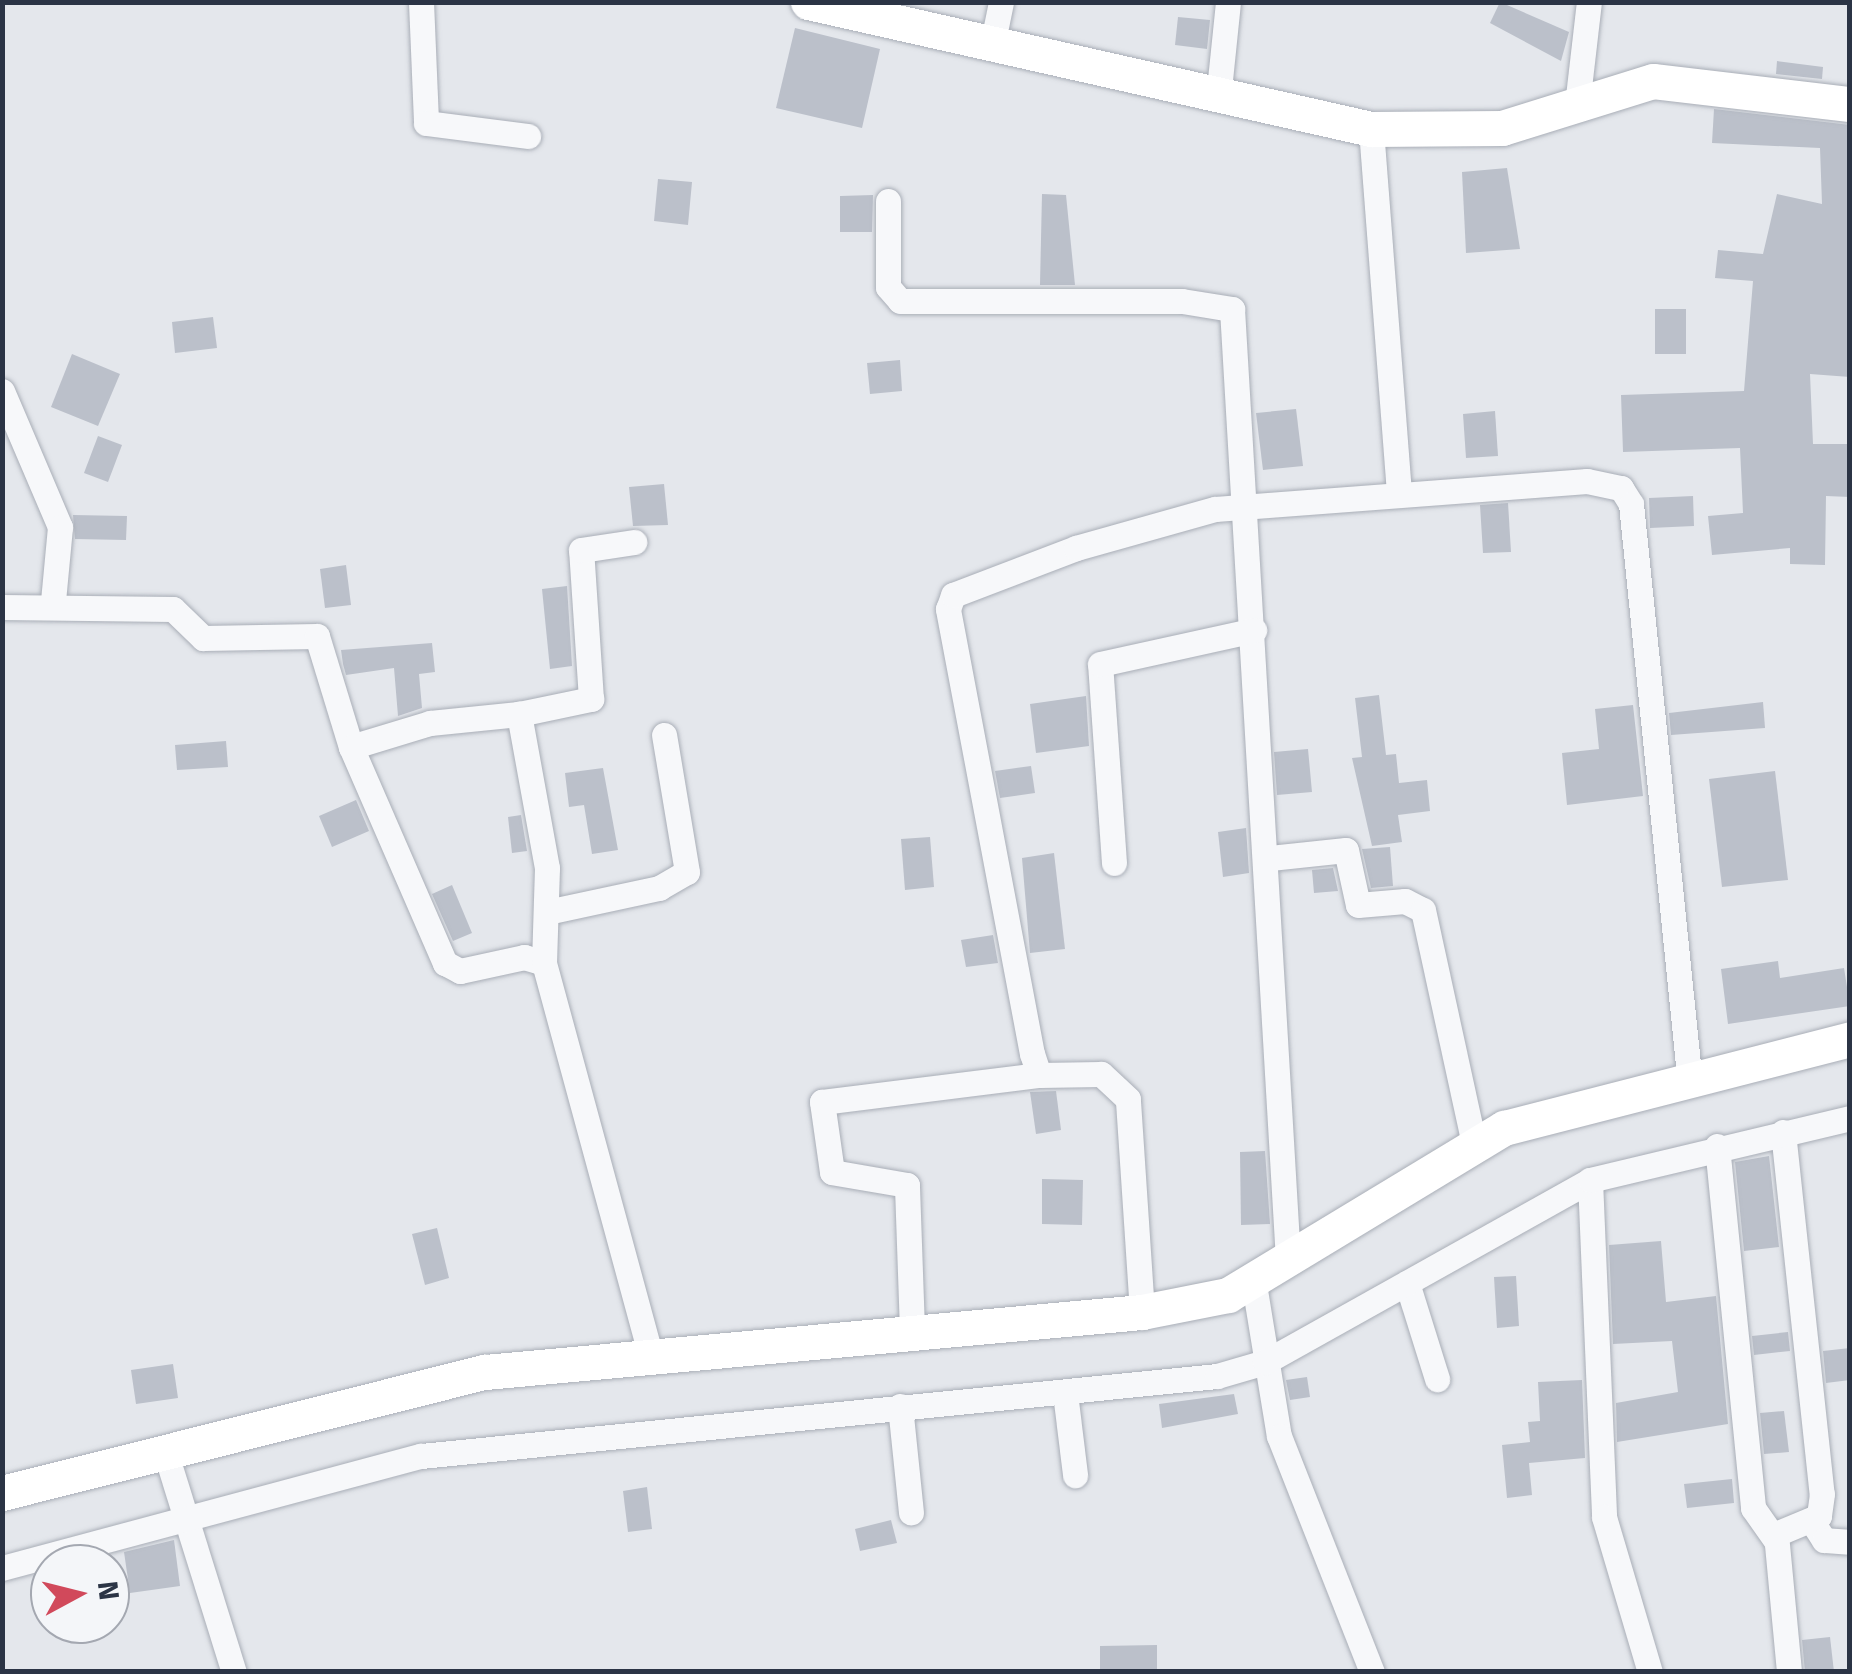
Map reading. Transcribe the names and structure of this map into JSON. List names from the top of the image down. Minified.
{"north":"right"}
